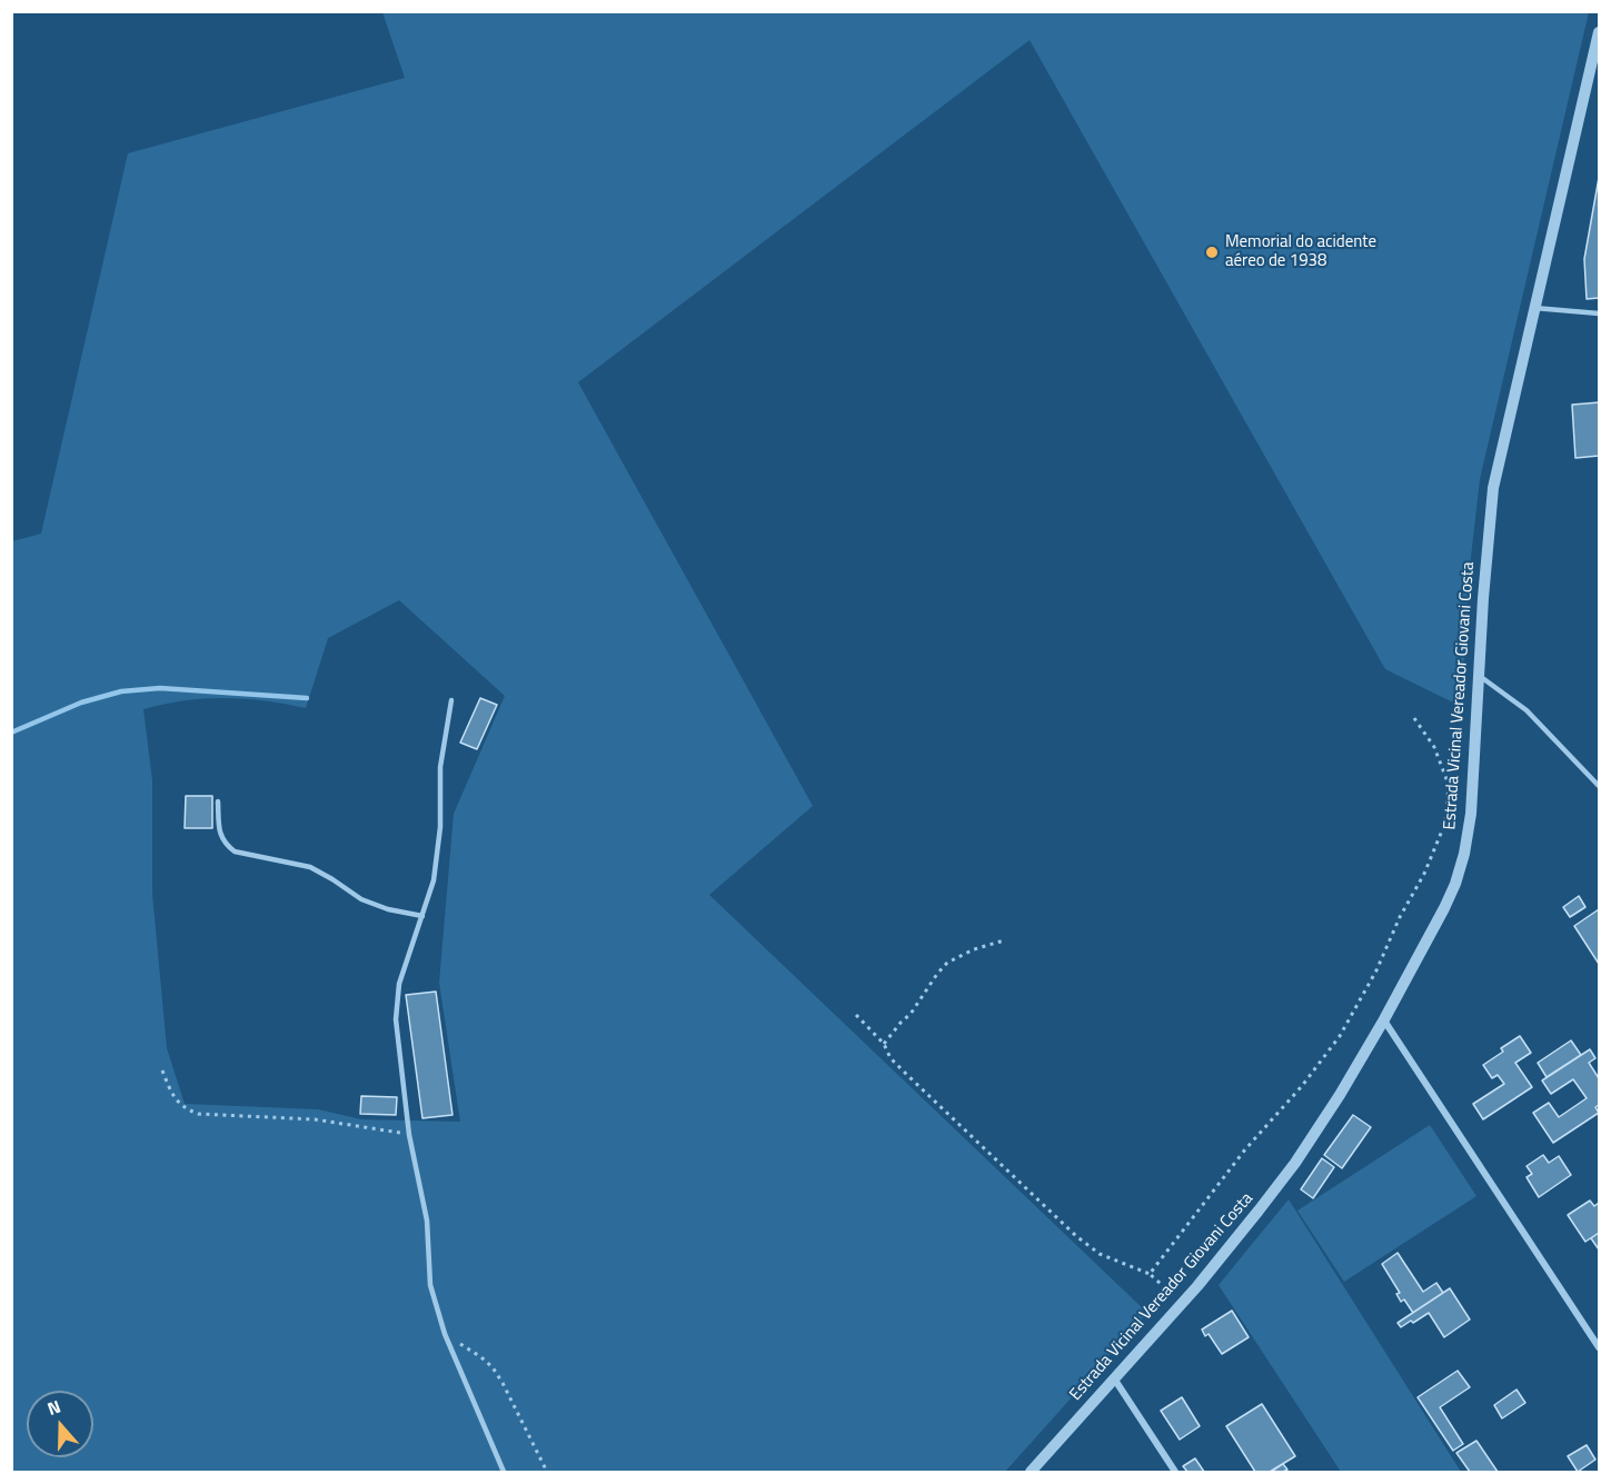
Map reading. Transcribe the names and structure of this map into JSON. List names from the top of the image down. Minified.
{"streets":{"street":["Estrada Vicinal Vereador Giovani Costa"]},"places":["Memorial do acidente aéreo de 1938"],"north":"top"}
